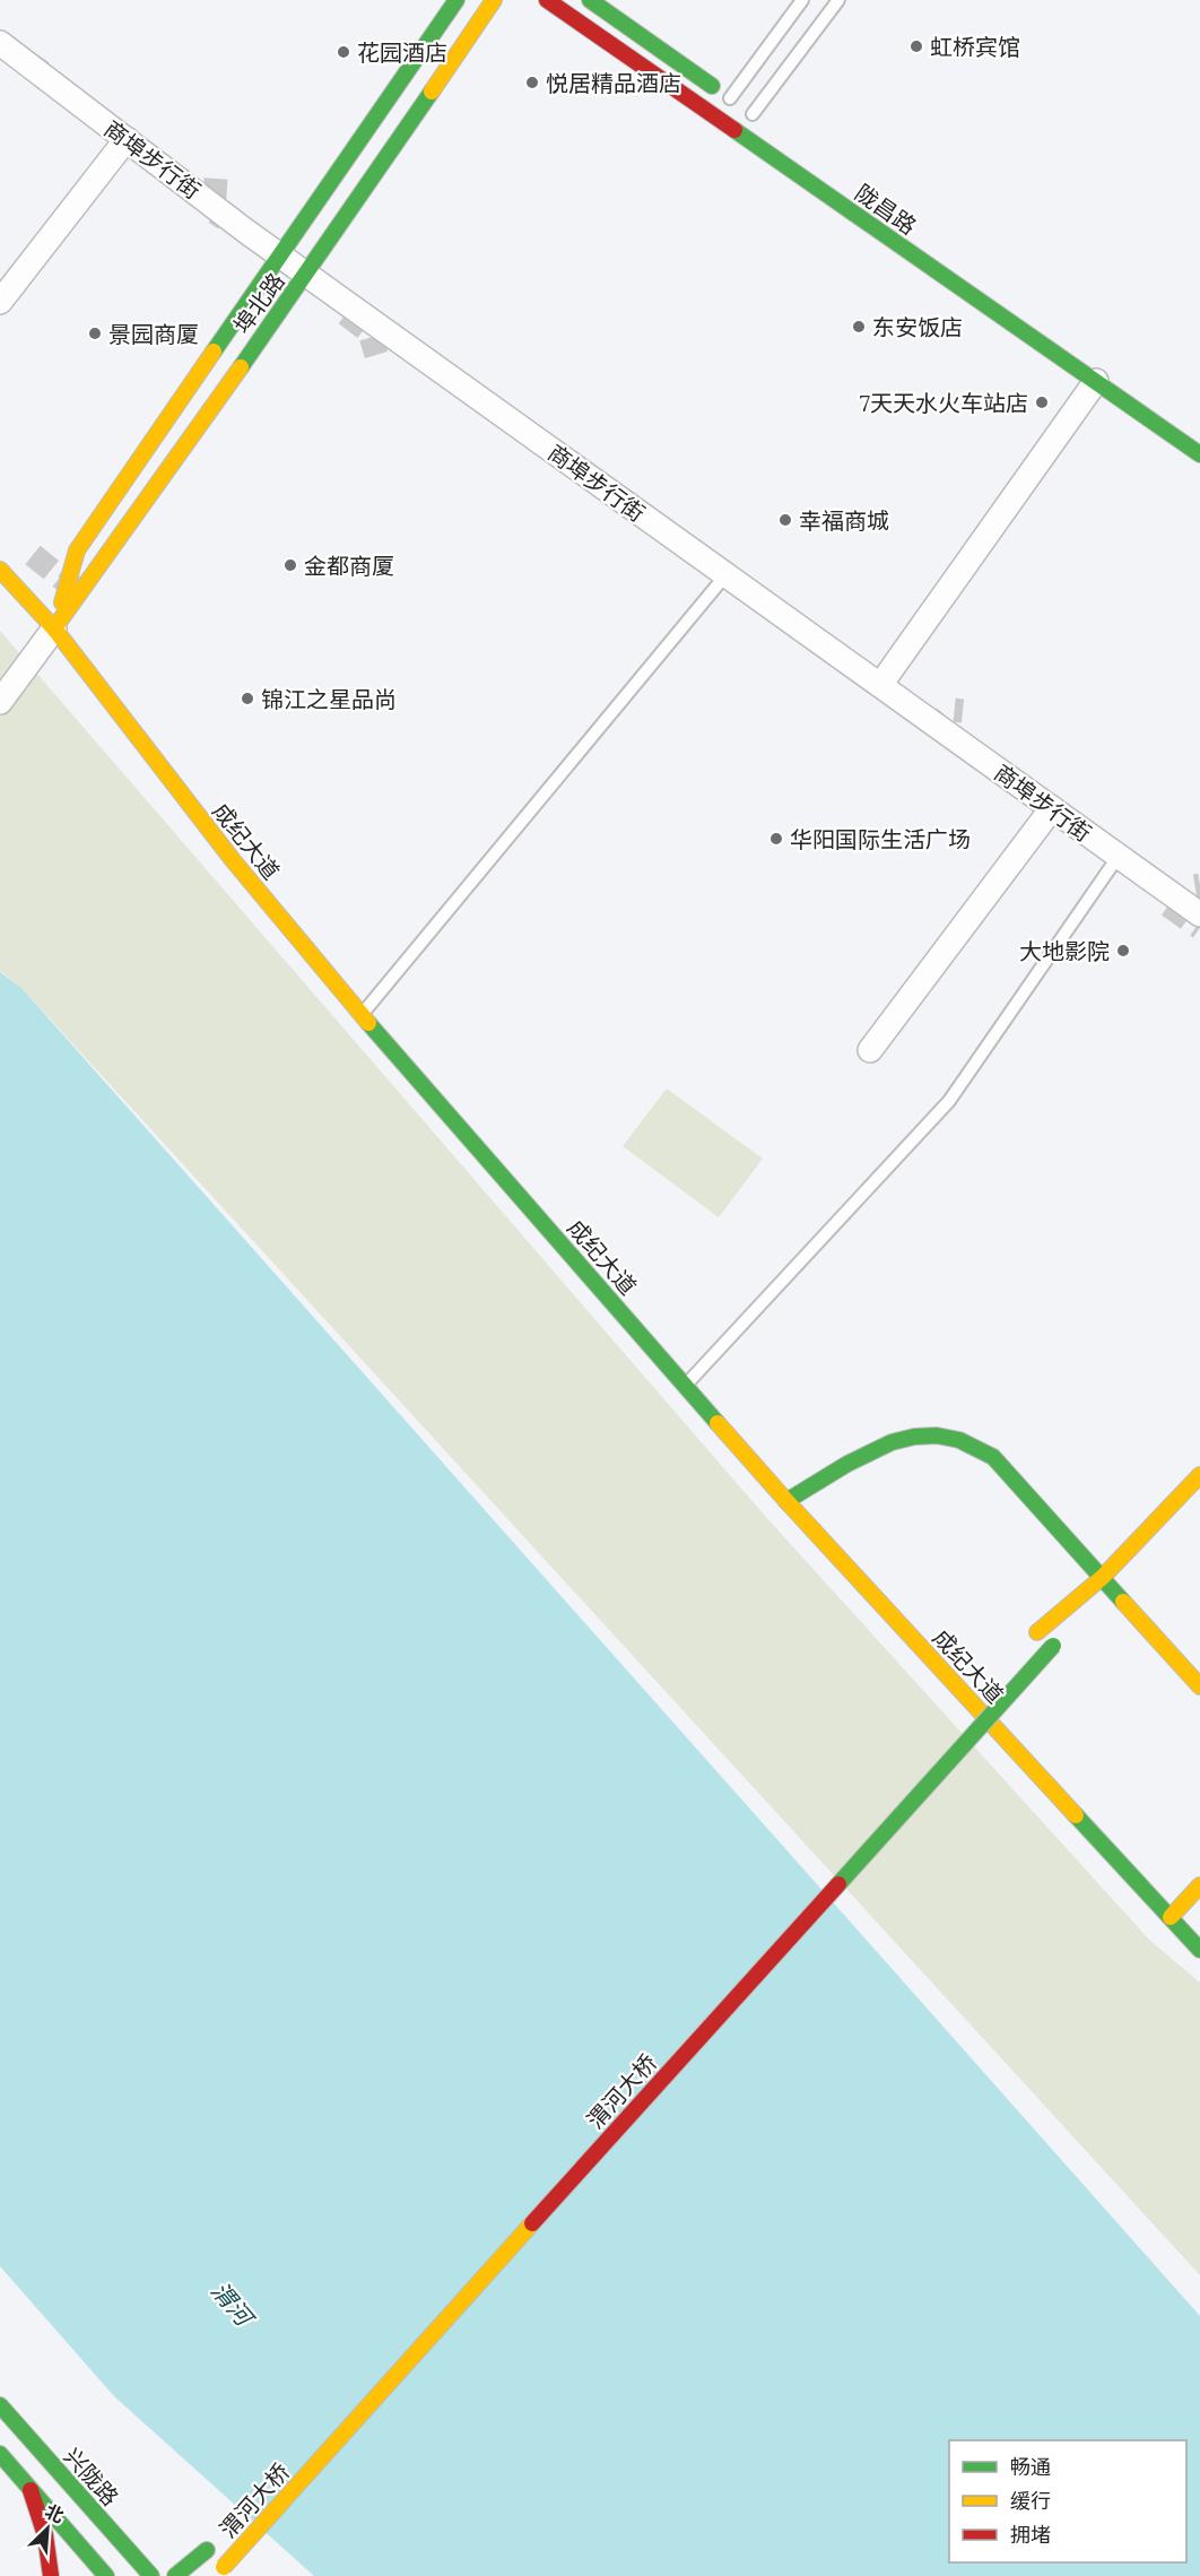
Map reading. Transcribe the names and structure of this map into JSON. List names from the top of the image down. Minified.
{"streets":{"main road":["陇昌路","埠北路","成纪大道","渭河大桥","兴陇路"],"street":["商埠步行街"]},"crossings":[["商埠步行街","埠北路"],["埠北路","成纪大道"]],"water":["渭河"],"places":["虹桥宾馆","花园酒店","悦居精品酒店","东安饭店","景园商厦","7天天水火车站店","幸福商城","金都商厦","锦江之星品尚","华阳国际生活广场","大地影院"],"legend":["畅通","缓行","拥堵"],"north":"top right"}
